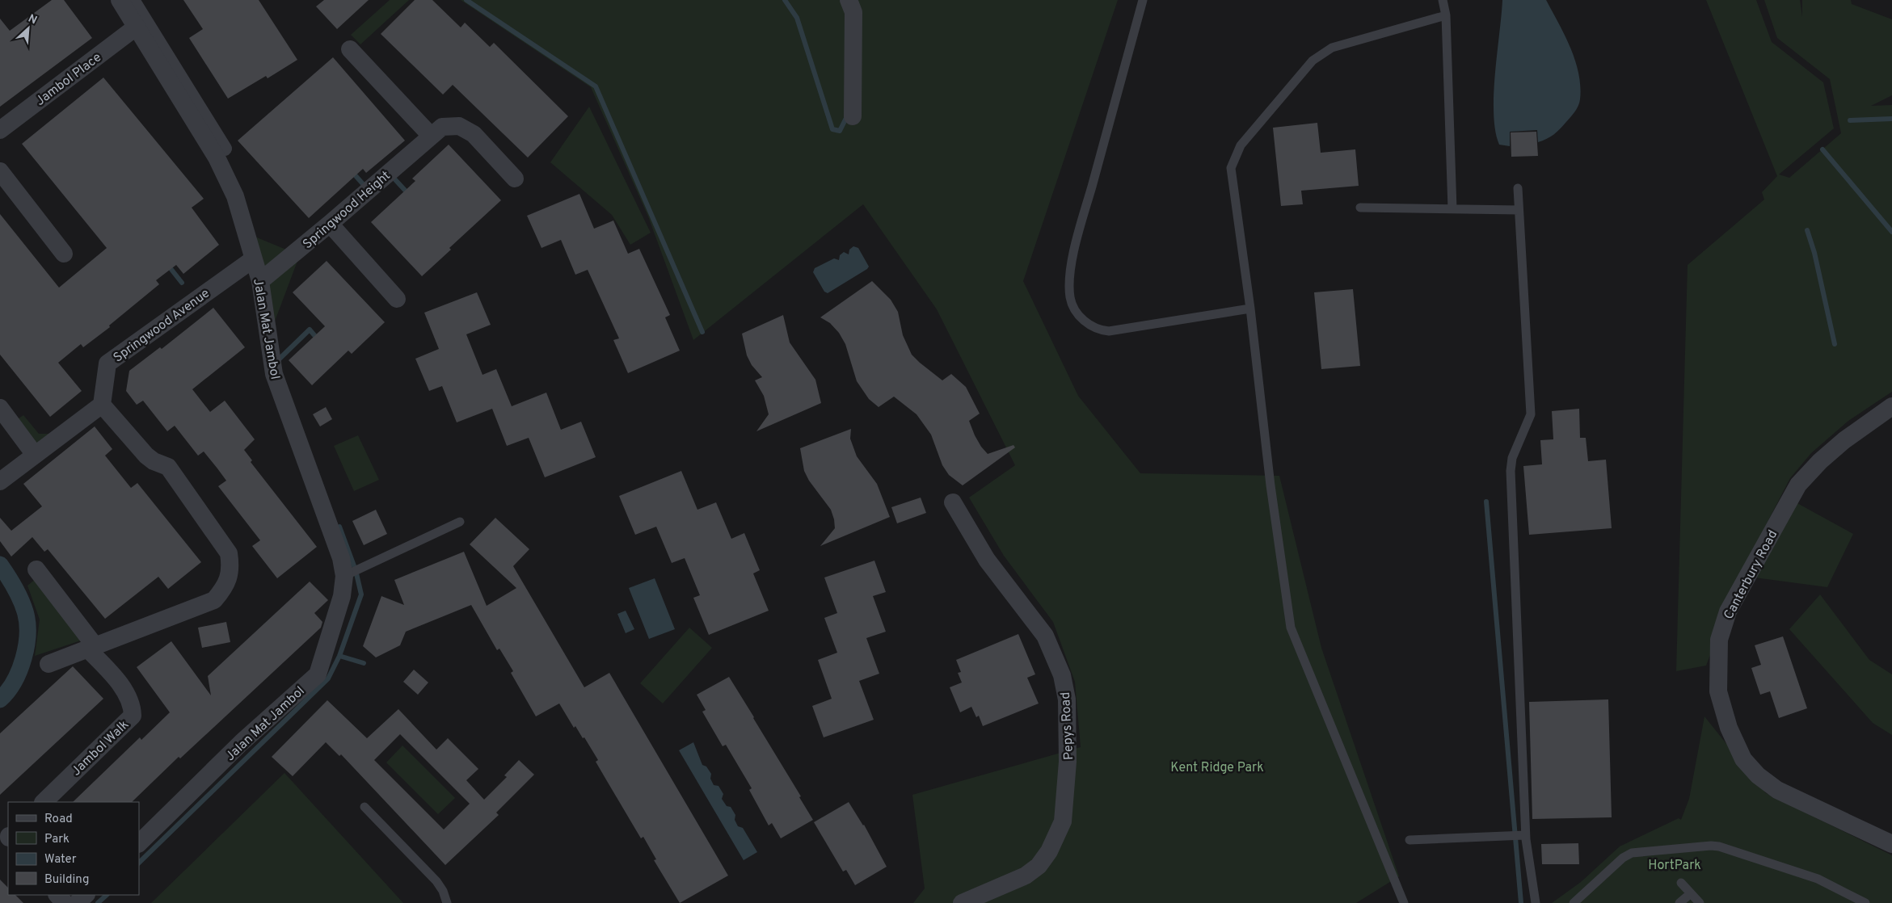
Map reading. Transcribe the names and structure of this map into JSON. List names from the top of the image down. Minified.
{"streets":{"street":["Jambol Place","Springwood Height","Springwood Avenue","Jalan Mat Jambol","Canterbury Road","Pepys Road","Jambol Walk"]},"crossings":[["Jambol Place","Jalan Mat Jambol"],["Springwood Height","Jalan Mat Jambol"],["Springwood Avenue","Jalan Mat Jambol"]],"parks":["Kent Ridge Park","HortPark"],"legend":["Road","Park","Water","Building"],"north":"top right"}
